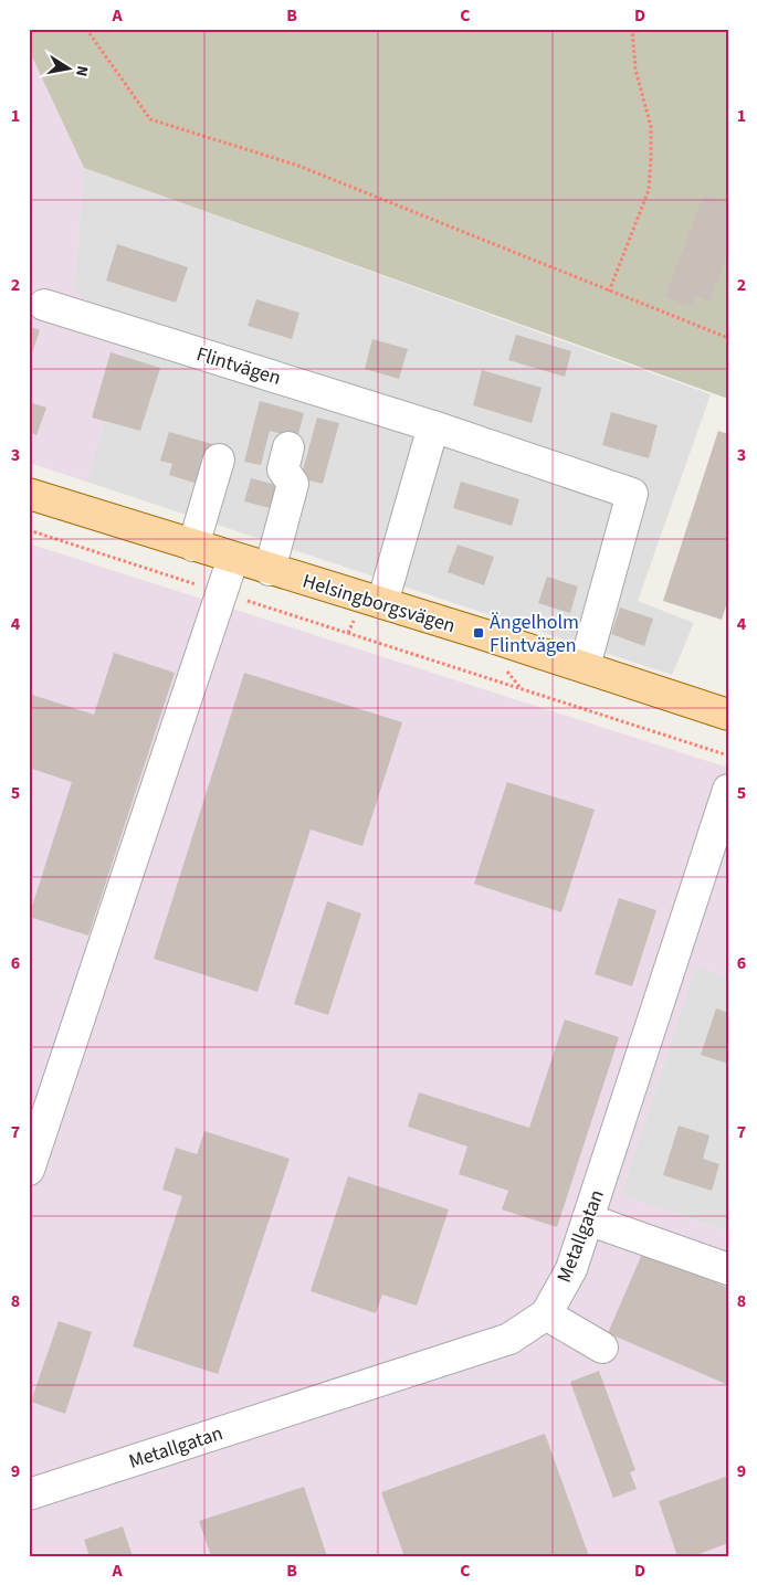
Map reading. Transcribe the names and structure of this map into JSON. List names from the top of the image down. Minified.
{"streets":{"main road":["Helsingborgsvägen"],"street":["Flintvägen","Metallgatan"]},"crossings":[["Flintvägen","Helsingborgsvägen"]],"places":{"transit":["Ängelholm Flintvägen"]},"north":"right","grid":{"columns":["A","B","C","D"],"rows":["1","2","3","4","5","6","7","8","9"]}}
